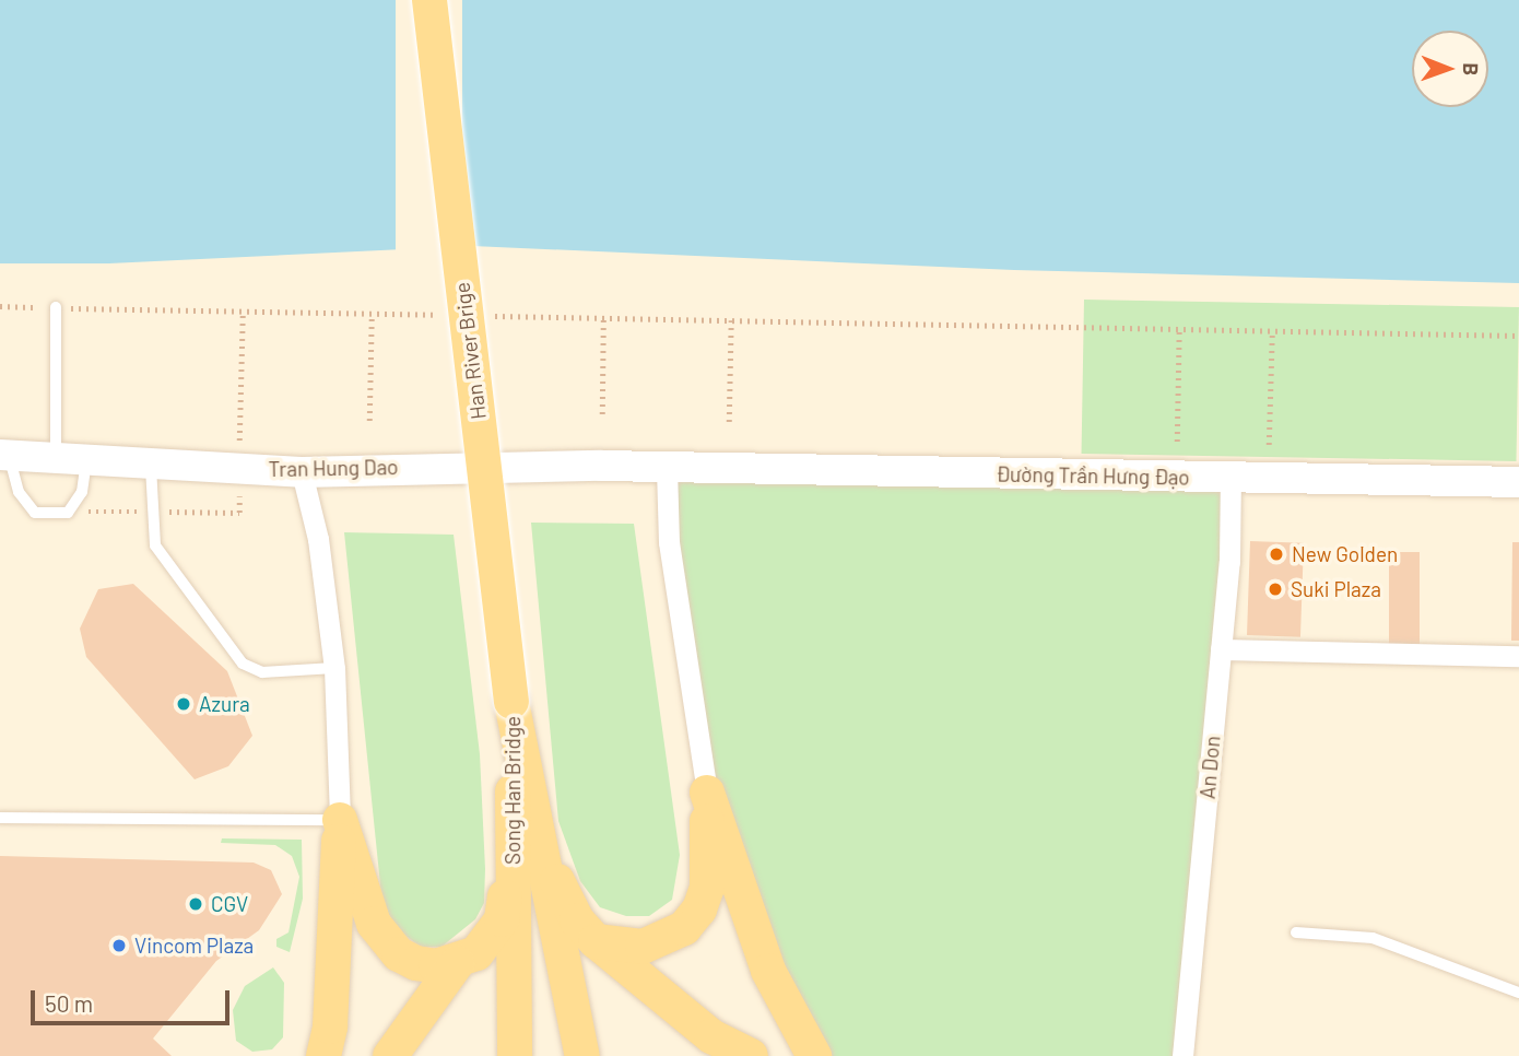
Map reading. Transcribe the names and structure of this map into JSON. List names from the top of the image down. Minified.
{"streets":{"main road":["Han River Brige","Tran Hung Dao","Đường Trần Hưng Đạo","Song Han Bridge"],"street":["An Don"]},"crossings":[["Han River Brige","Song Han Bridge"],["Tran Hung Dao","Đường Trần Hưng Đạo"],["Đường Trần Hưng Đạo","An Don"]],"places":["New Golden","Suki Plaza","Azura","CGV","Vincom Plaza"],"scale_bar":"50 m","north":"right"}
